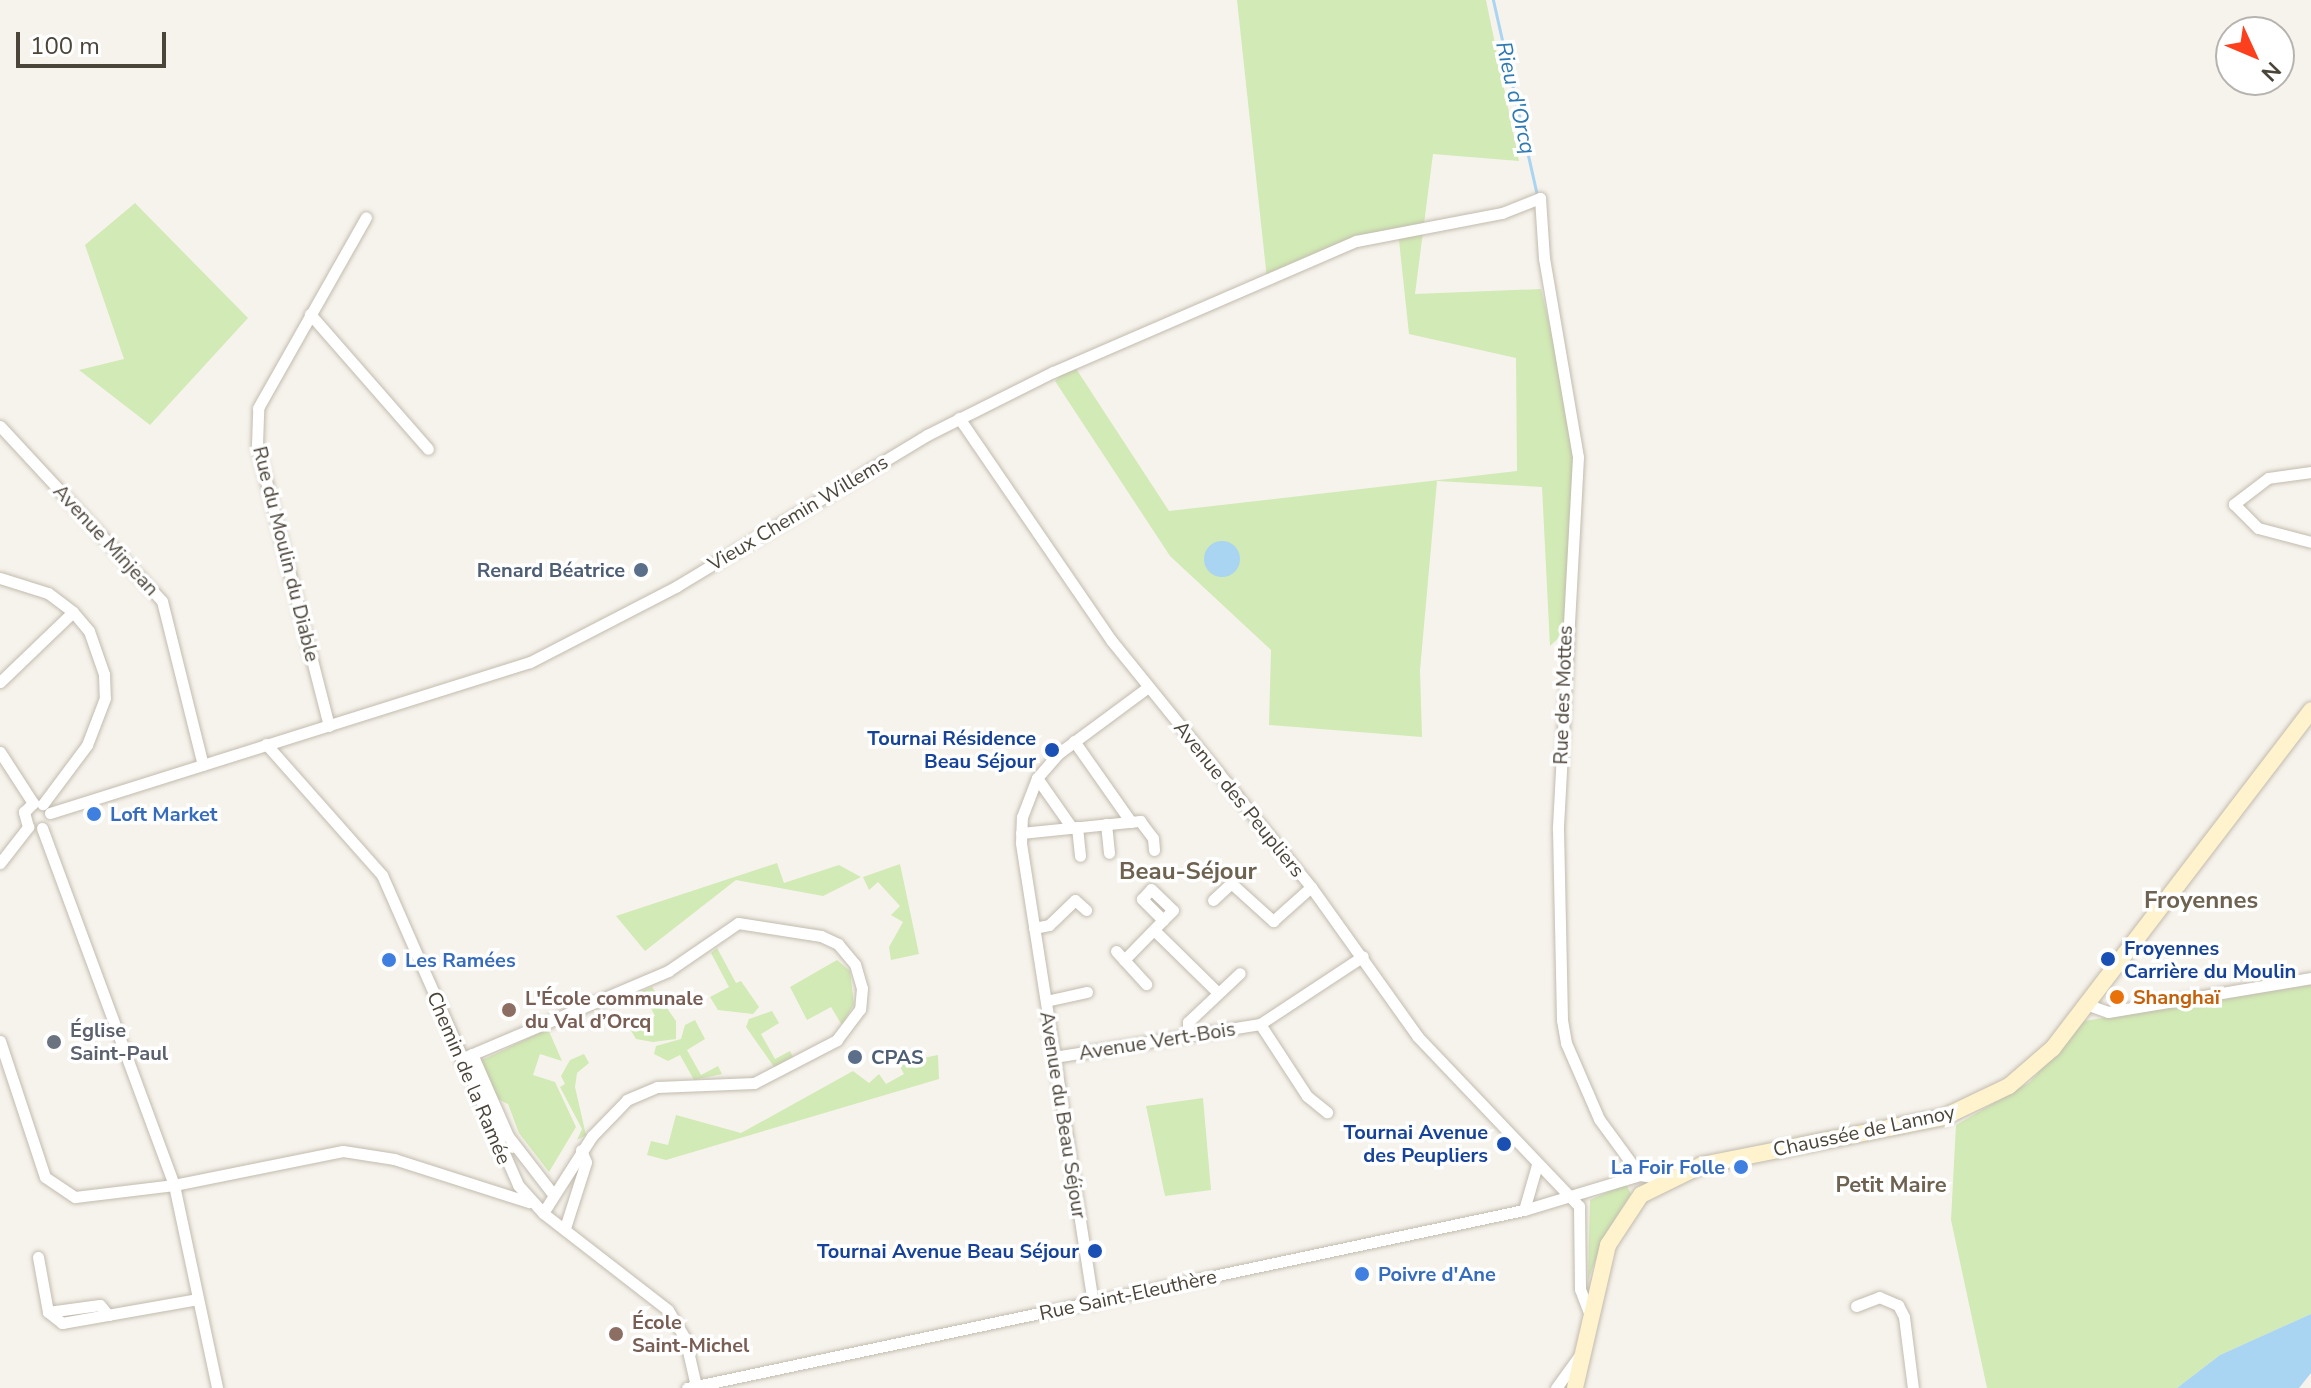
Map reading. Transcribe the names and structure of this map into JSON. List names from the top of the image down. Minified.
{"streets":{"main road":["Chaussée de Lannoy"],"street":["Vieux Chemin Willems","Avenue Minjean","Rue du Moulin du Diable","Rue des Mottes","Avenue des Peupliers","Avenue Vert-Bois","Chemin de la Ramée","Avenue du Beau Séjour","Rue Saint-Eleuthère"]},"crossings":[["Vieux Chemin Willems","Avenue Minjean"],["Vieux Chemin Willems","Rue du Moulin du Diable"],["Vieux Chemin Willems","Rue des Mottes"],["Vieux Chemin Willems","Avenue des Peupliers"],["Vieux Chemin Willems","Chemin de la Ramée"],["Rue des Mottes","Rue Saint-Eleuthère"],["Avenue des Peupliers","Avenue Vert-Bois"],["Avenue des Peupliers","Avenue du Beau Séjour"],["Avenue des Peupliers","Chaussée de Lannoy"],["Avenue des Peupliers","Rue Saint-Eleuthère"],["Avenue Vert-Bois","Avenue du Beau Séjour"],["Chemin de la Ramée","Rue Saint-Eleuthère"],["Avenue du Beau Séjour","Rue Saint-Eleuthère"]],"districts":["Beau-Séjour","Froyennes","Petit Maire"],"water":["Rieu d'Orcq"],"places":["Renard Béatrice","Tournai Résidence Beau Séjour","Loft Market","Froyennes Carrière du Moulin","Les Ramées","Shanghaï","L'École communale du Val d’Orcq","Église Saint-Paul","CPAS","Tournai Avenue des Peupliers","La Foir Folle","Tournai Avenue Beau Séjour","Poivre d'Ane","École Saint-Michel"],"scale_bar":"100 m","north":"bottom right"}
